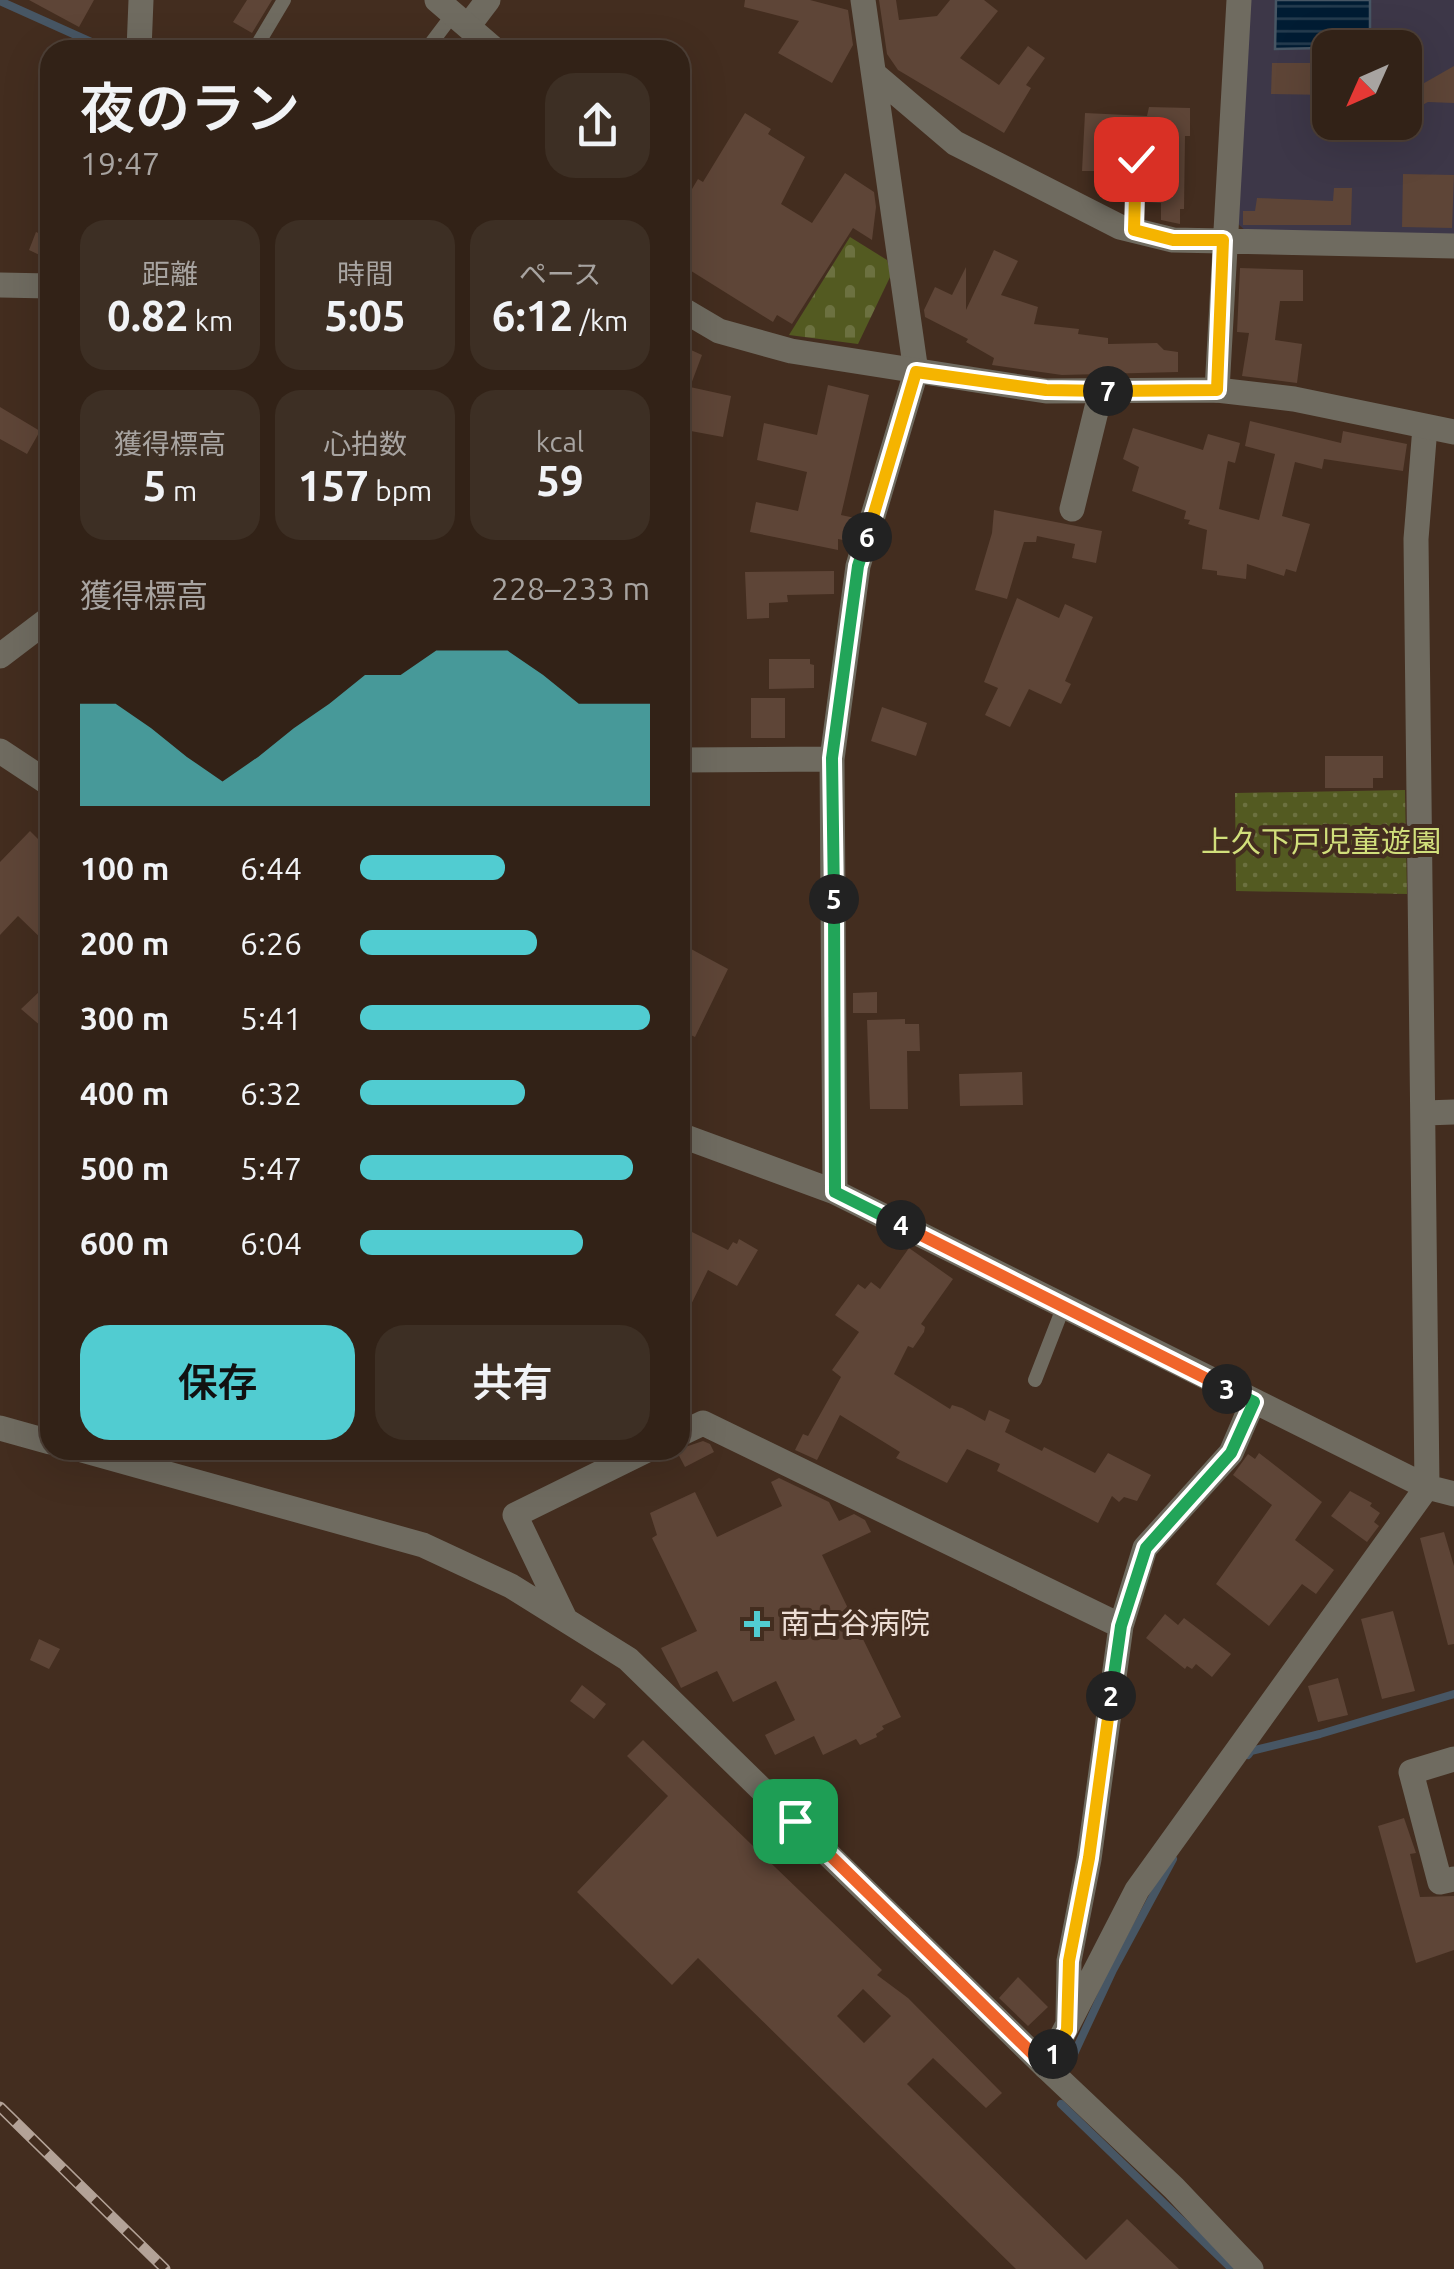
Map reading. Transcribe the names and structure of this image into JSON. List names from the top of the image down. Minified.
{"parks":["上久下戸児童遊園"],"places":{"health":["南古谷病院"]},"north":"bottom left","page":{"heading":["夜のラン","19:47"],"stats":[["距離","0.82 km"],["時間","5:05"],["ペース","6:12 /km"],["獲得標高","5 m"],["心拍数","157 bpm"],["kcal","59"]],"pins":["7","6","5","4","3","2","1"],"chart":["獲得標高","228–233 m"],"list":[{"name":"100 m","note":"6:44"},{"name":"200 m","note":"6:26"},{"name":"300 m","note":"5:41"},{"name":"400 m","note":"6:32"},{"name":"500 m","note":"5:47"},{"name":"600 m","note":"6:04"}],"buttons":["保存","共有"]}}
